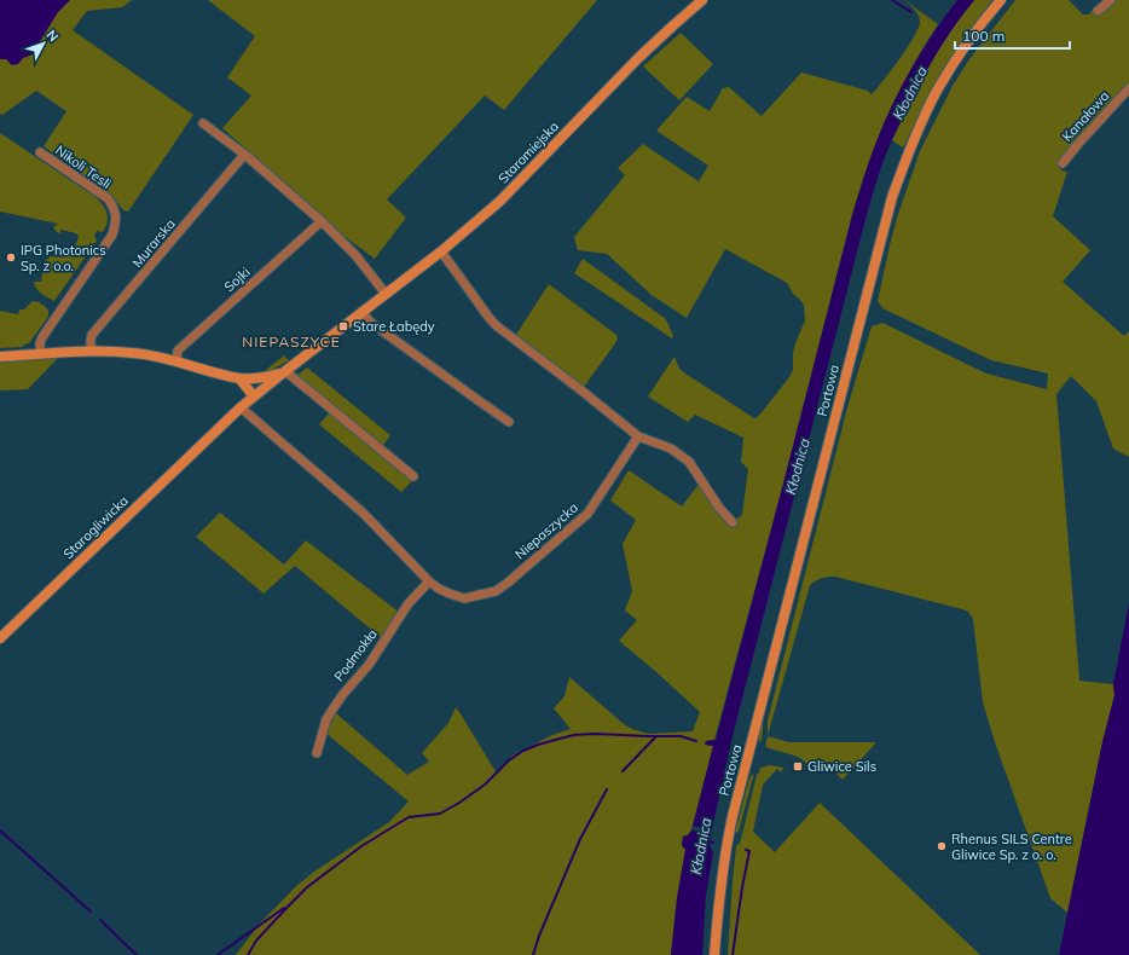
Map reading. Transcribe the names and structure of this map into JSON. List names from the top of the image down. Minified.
{"streets":{"street":["Kanałowa","Staromiejska","Nikoli Tesli","Murarska","Sojki","Portowa","Starogliwicka","Niepaszycka","Podmokła"]},"crossings":[["Staromiejska","Starogliwicka"],["Staromiejska","Niepaszycka"],["Niepaszycka","Podmokła"]],"districts":["NIEPASZYCE"],"water":["Kłodnica"],"places":{"other":["IPG Photonics Sp. z o.o.","Rhenus SILS Centre Gliwice Sp. z o. o."],"transit":["Stare Łabędy","Gliwice Sils"]},"scale_bar":"100 m","north":"top right"}
